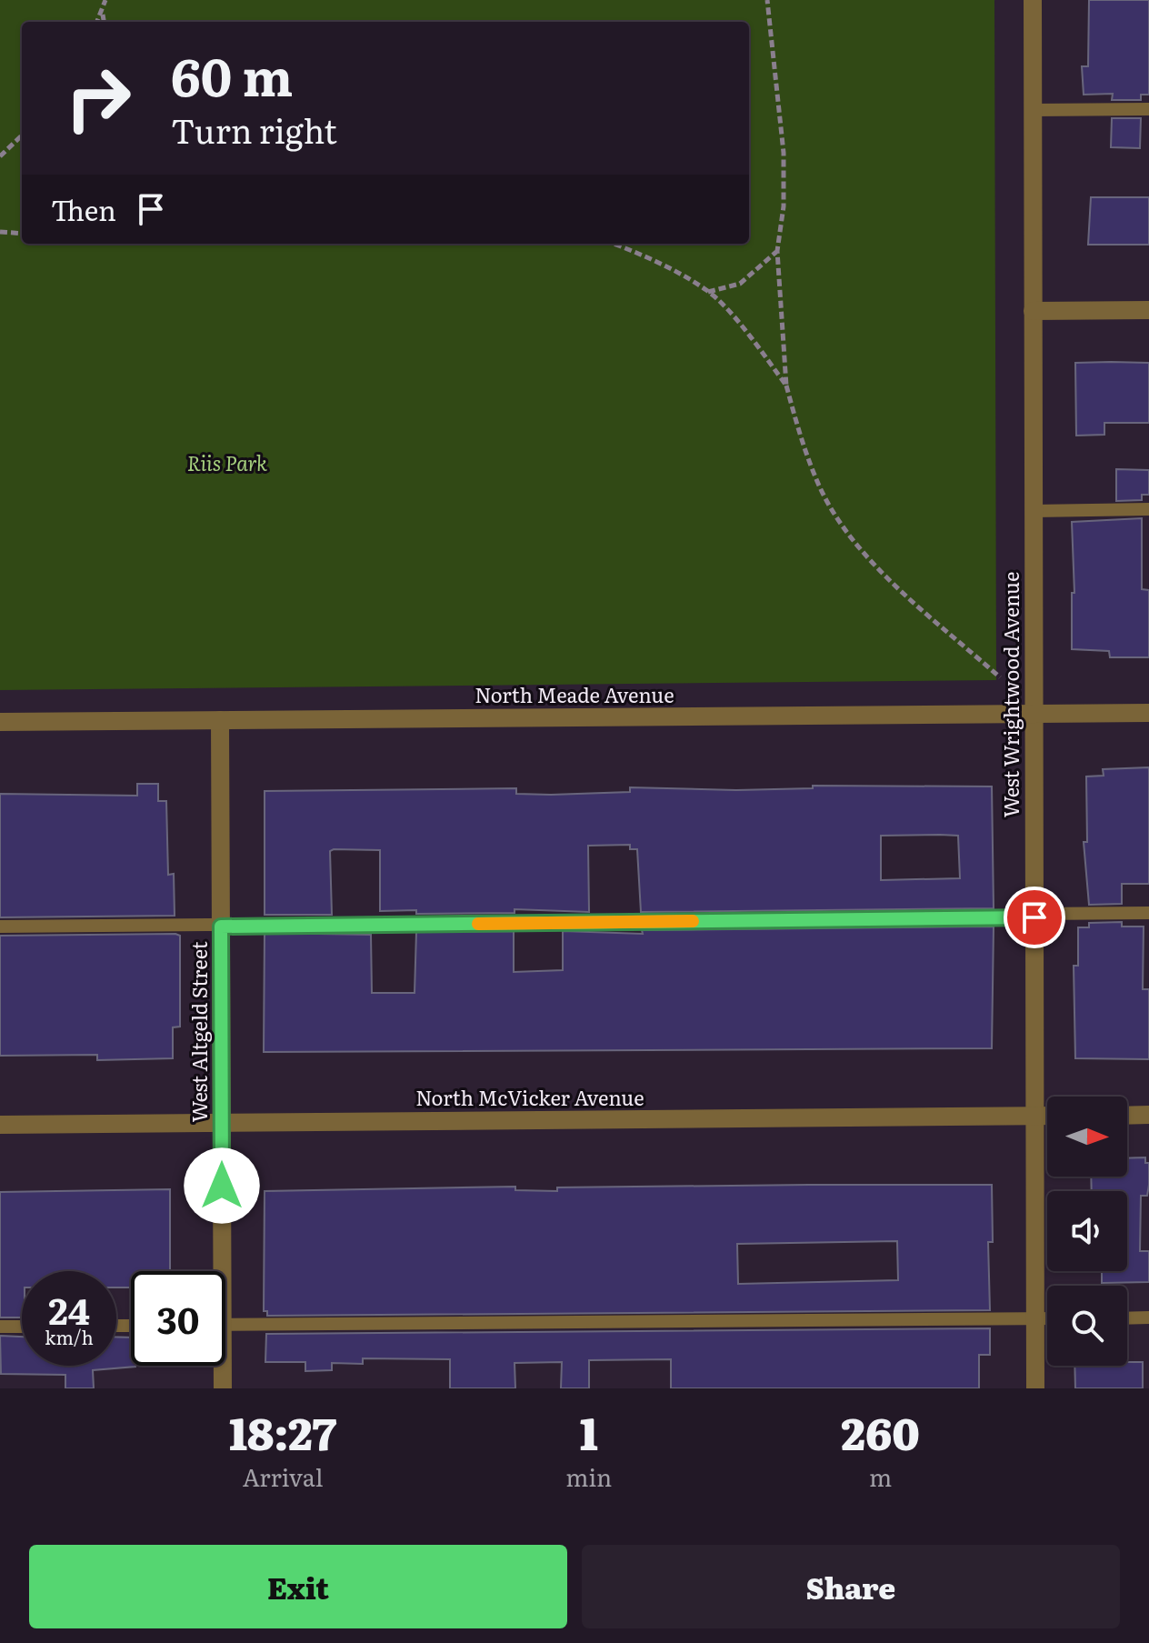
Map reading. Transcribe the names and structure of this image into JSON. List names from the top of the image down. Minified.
{"streets":{"street":["West Wrightwood Avenue","North Meade Avenue","West Altgeld Street","North McVicker Avenue"]},"crossings":[["West Wrightwood Avenue","North Meade Avenue"],["West Wrightwood Avenue","North McVicker Avenue"],["North Meade Avenue","West Altgeld Street"],["West Altgeld Street","North McVicker Avenue"]],"parks":["Riis Park"],"north":"right","page":{"turn":["60 m","Turn right"],"then":"Then","speed":"24 km/h","limit":"30","eta":["18:27","Arrival","1","min","260","m"],"buttons":["Exit","Share"]}}
